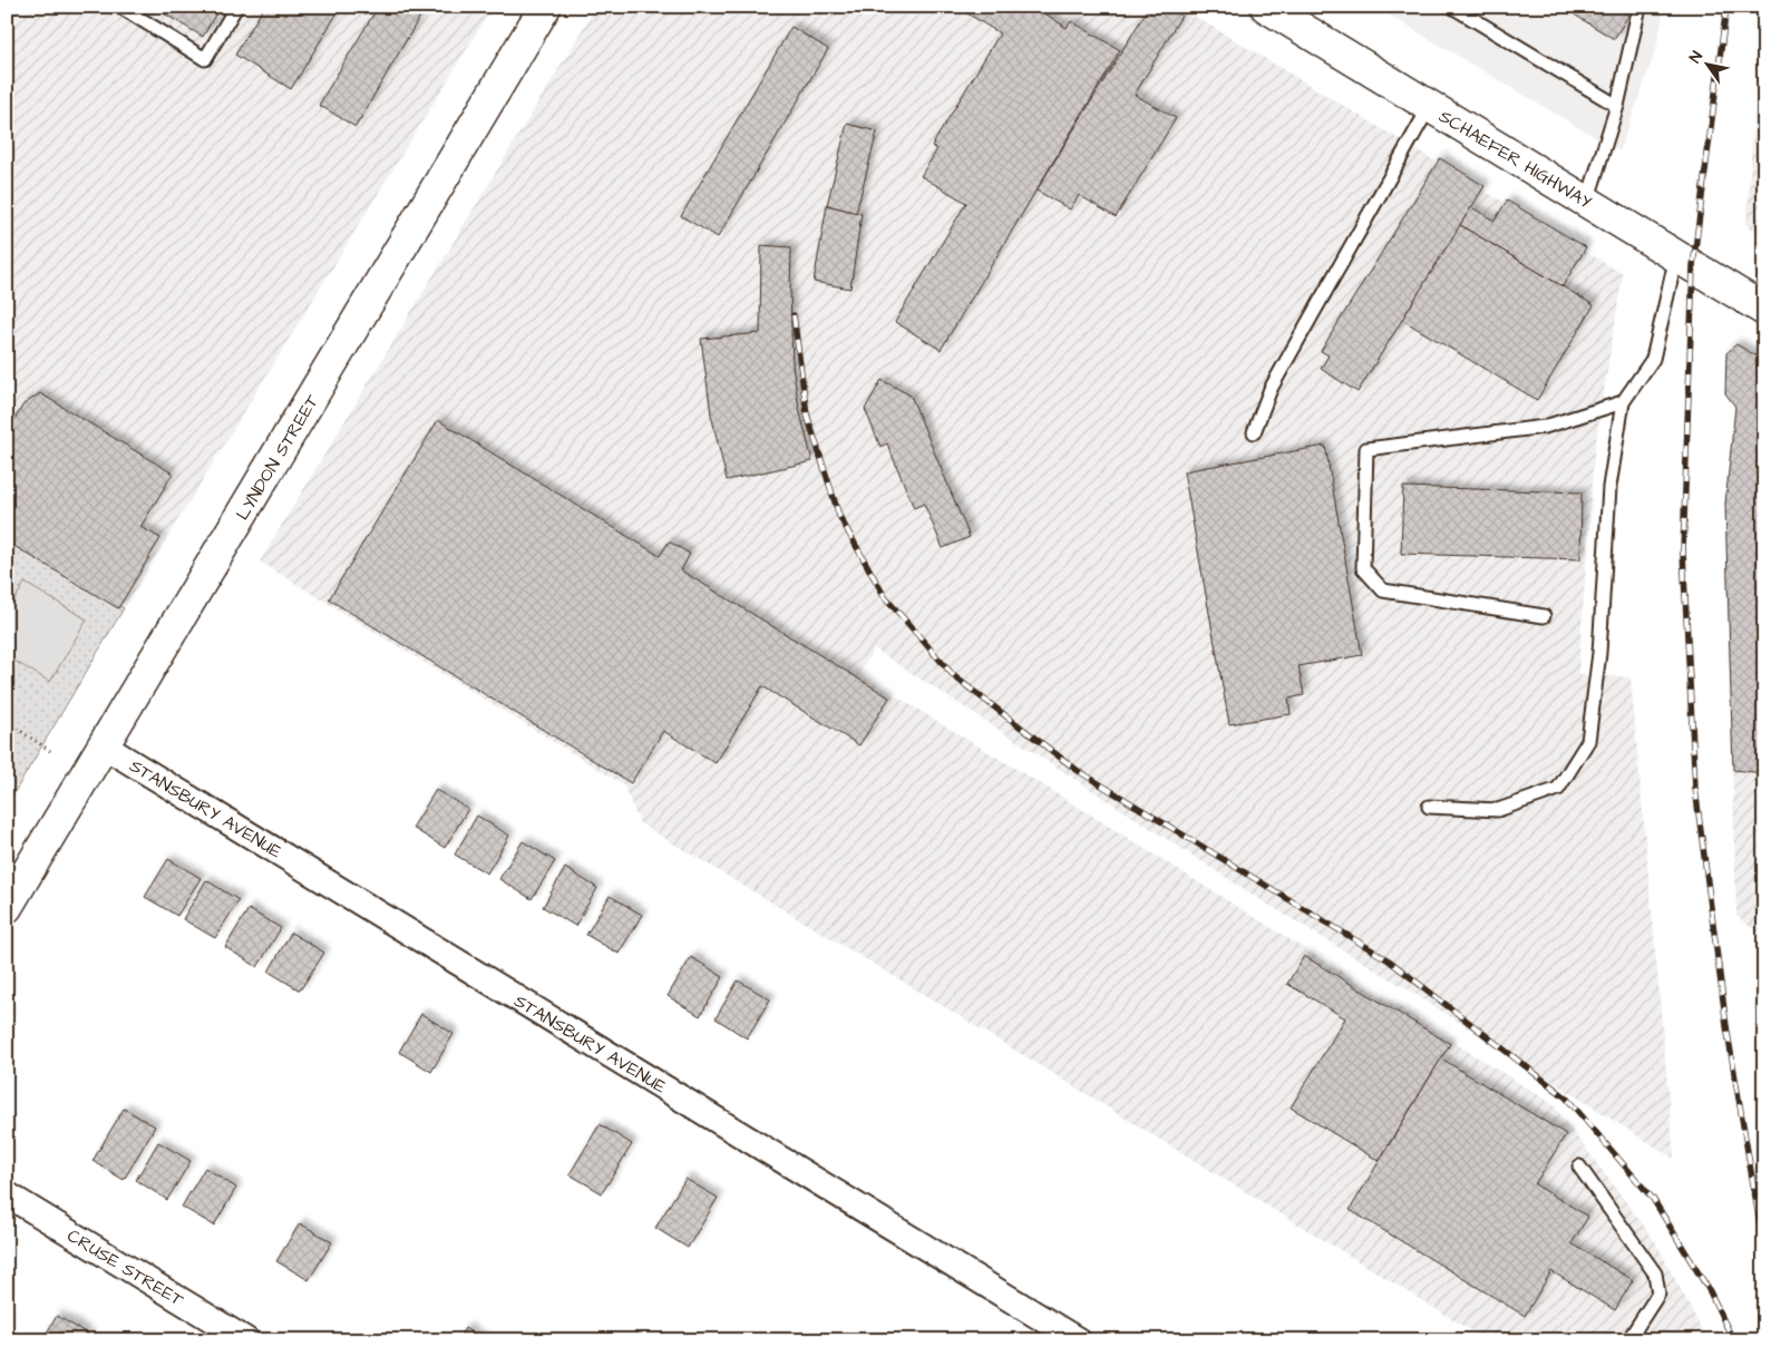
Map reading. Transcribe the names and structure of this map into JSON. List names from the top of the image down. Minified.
{"streets":{"street":["SCHAEFER HIGHWAY","LYNDON STREET","STANSBURY AVENUE","CRUSE STREET"]},"crossings":[["LYNDON STREET","STANSBURY AVENUE"]],"north":"top left"}
